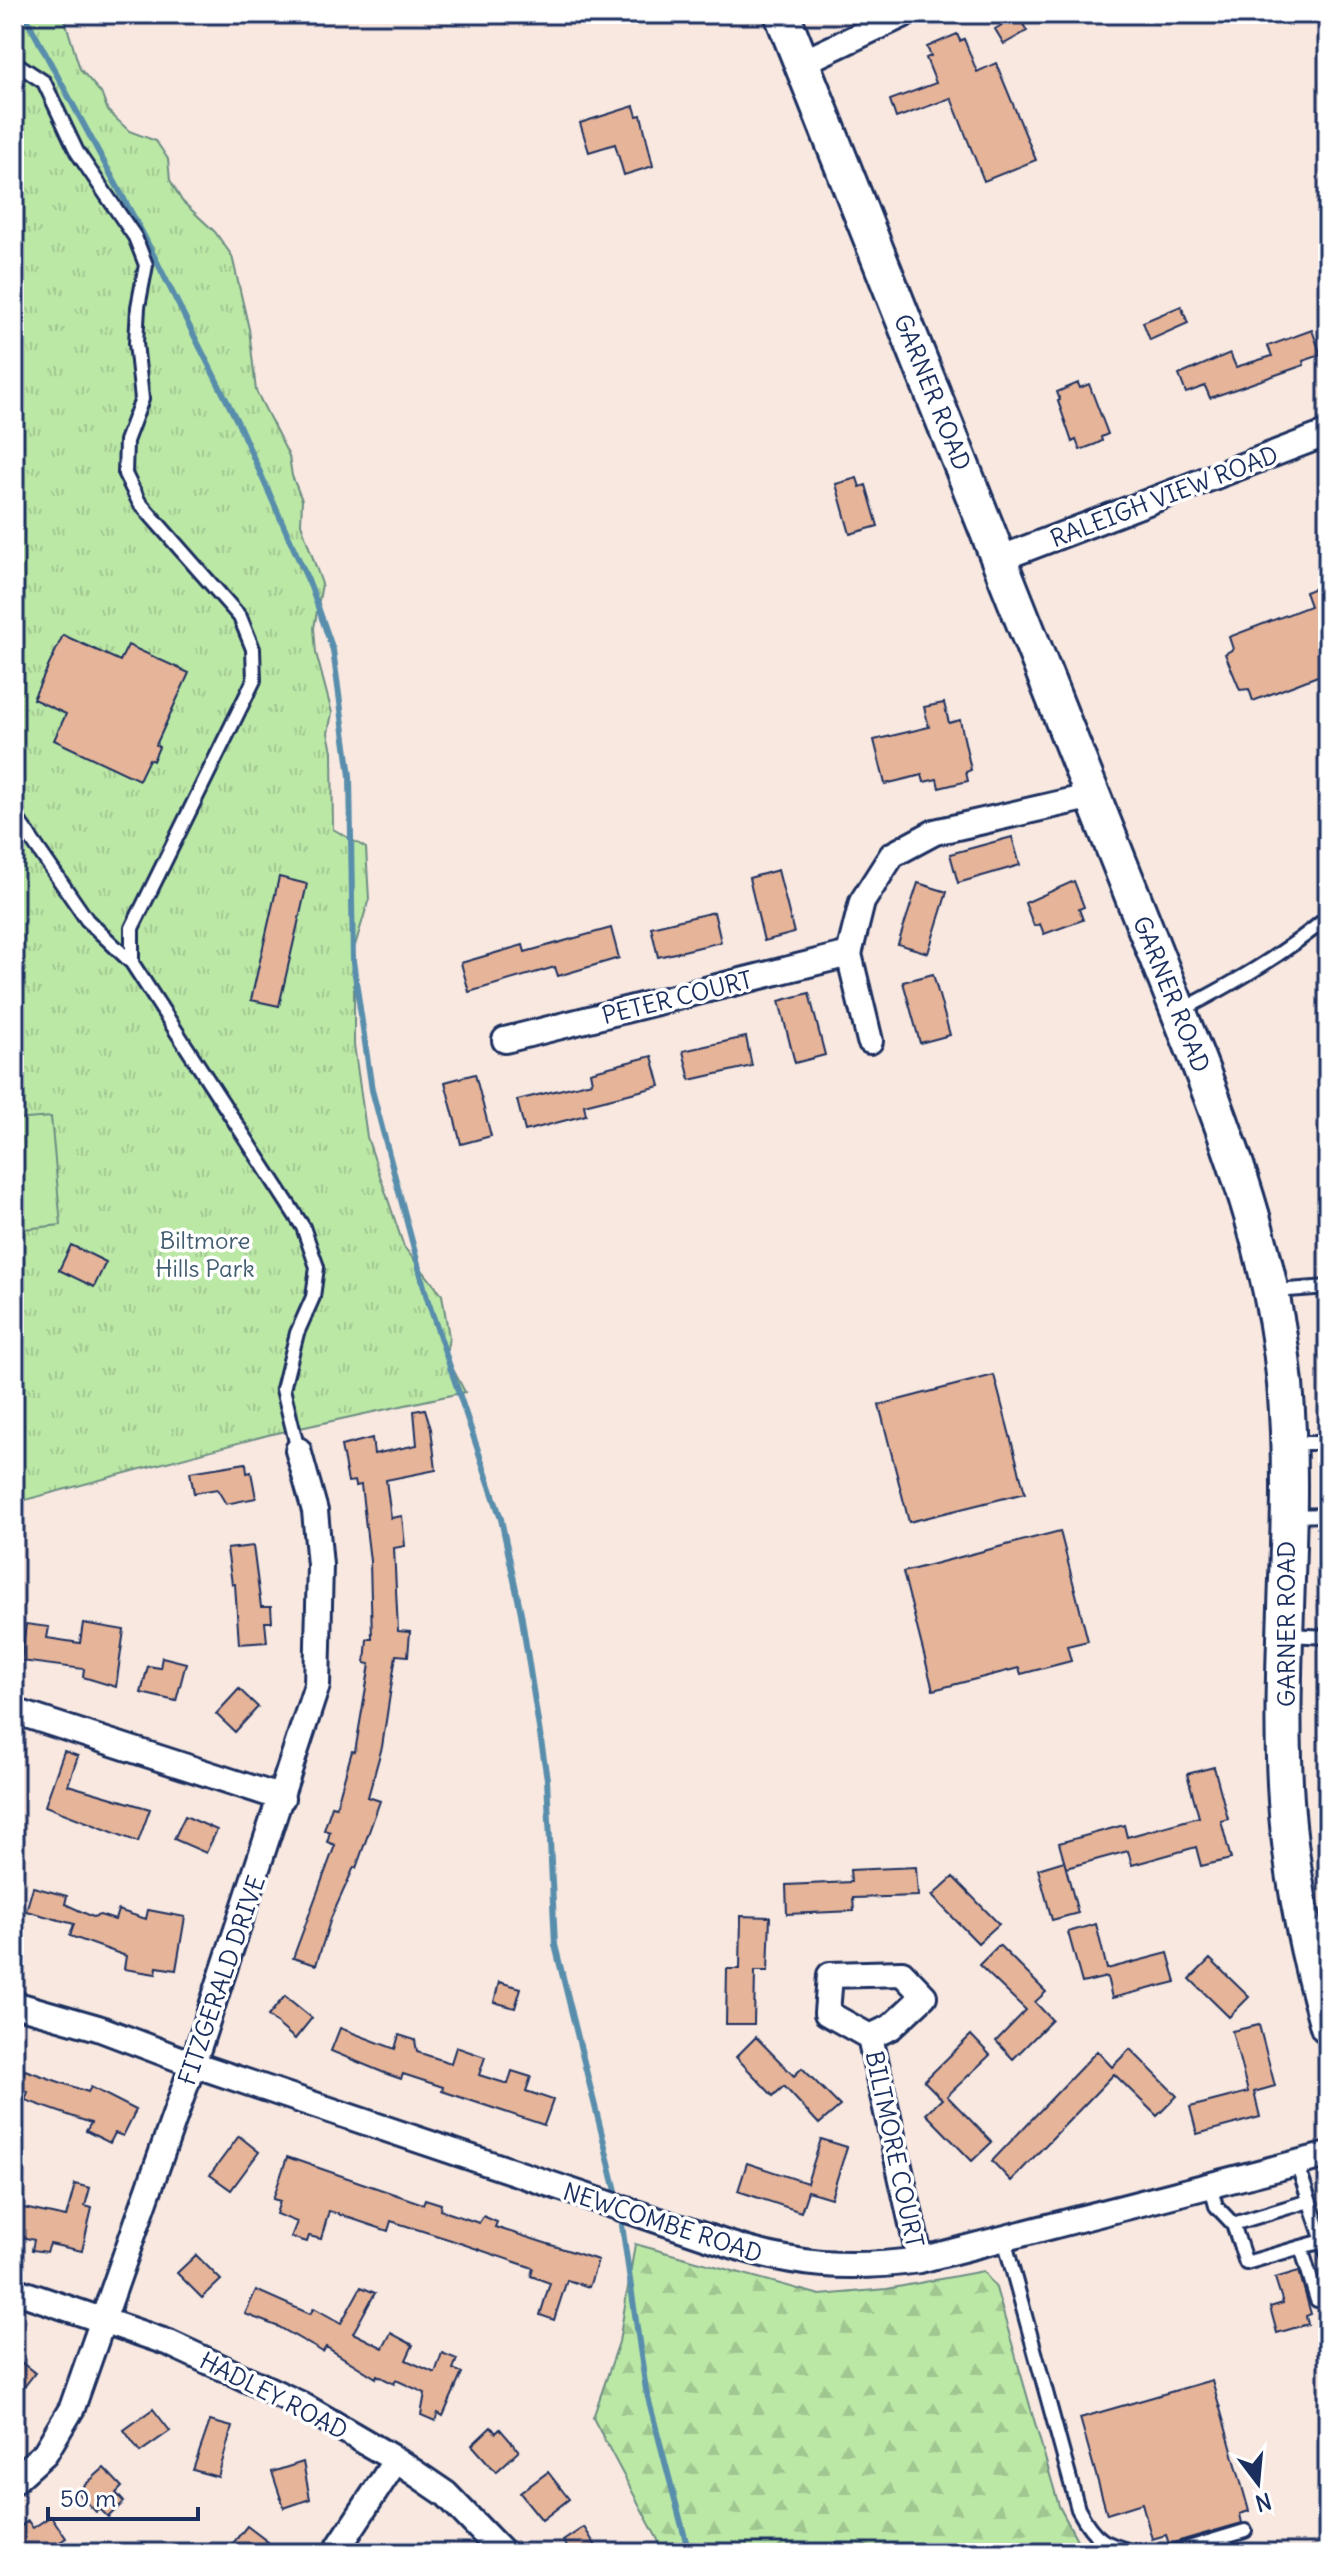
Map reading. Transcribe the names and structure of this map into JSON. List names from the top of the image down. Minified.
{"streets":{"main road":["GARNER ROAD"],"street":["RALEIGH VIEW ROAD","PETER COURT","FITZGERALD DRIVE","BILTMORE COURT","NEWCOMBE ROAD","HADLEY ROAD"]},"crossings":[["GARNER ROAD","RALEIGH VIEW ROAD"],["FITZGERALD DRIVE","NEWCOMBE ROAD"],["FITZGERALD DRIVE","HADLEY ROAD"],["BILTMORE COURT","NEWCOMBE ROAD"]],"parks":["Biltmore Hills Park"],"scale_bar":"50 m","north":"bottom"}
